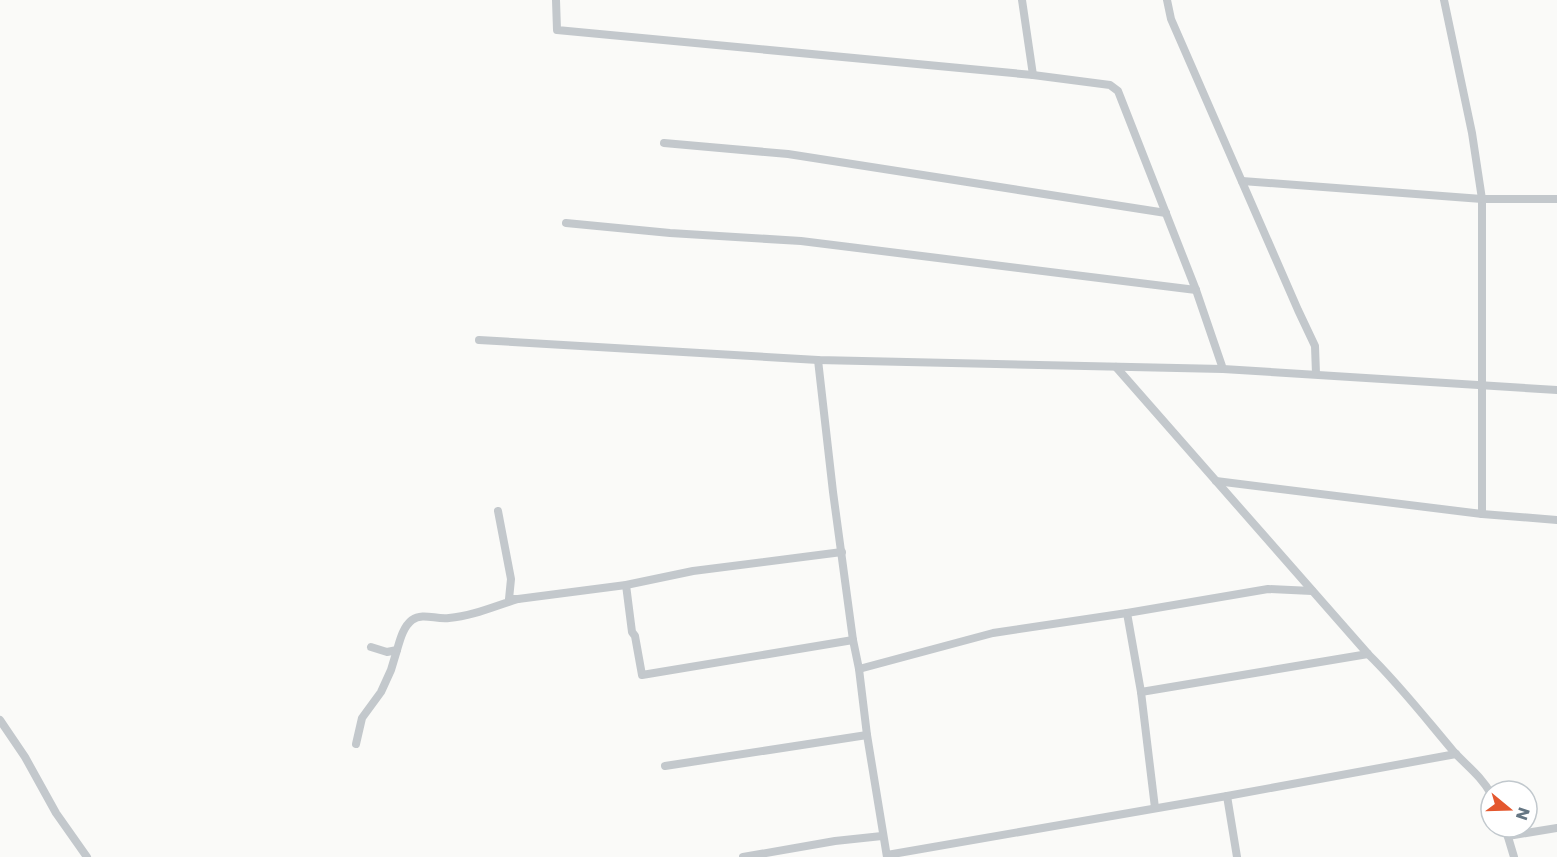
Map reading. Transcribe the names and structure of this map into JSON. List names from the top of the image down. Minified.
{"north":"right"}
